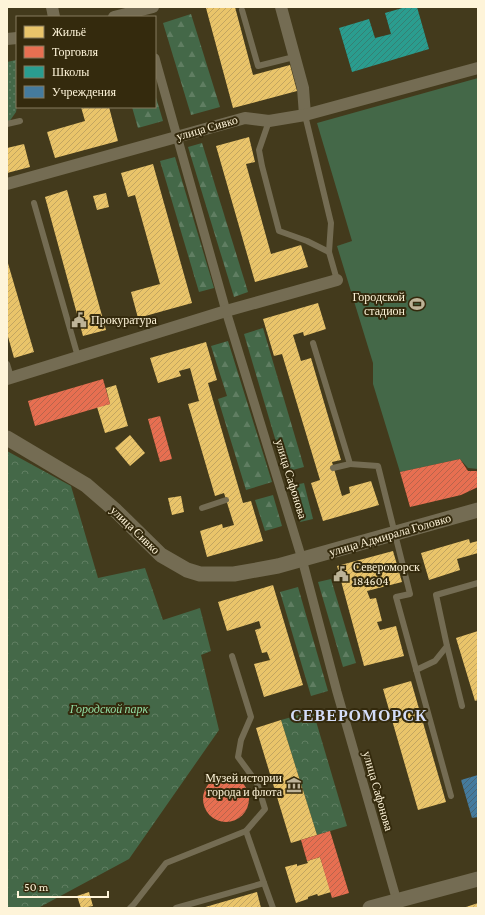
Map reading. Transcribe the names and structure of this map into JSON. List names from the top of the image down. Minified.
{"streets":{"street":["улица Сивко","улица Сафонова","улица Адмирала Головко"]},"crossings":[["улица Сивко","улица Сафонова"],["улица Сивко","улица Адмирала Головко"],["улица Сафонова","улица Адмирала Головко"]],"districts":["СЕВЕРОМОРСК"],"parks":["Городской парк"],"places":{"sports":["Городской стадион"],"public building":["Прокуратура","Североморск 184604"],"museum":["Музей истории города и флота"]},"legend":["Жильё","Торговля","Школы","Учреждения"],"scale_bar":"50 m"}
